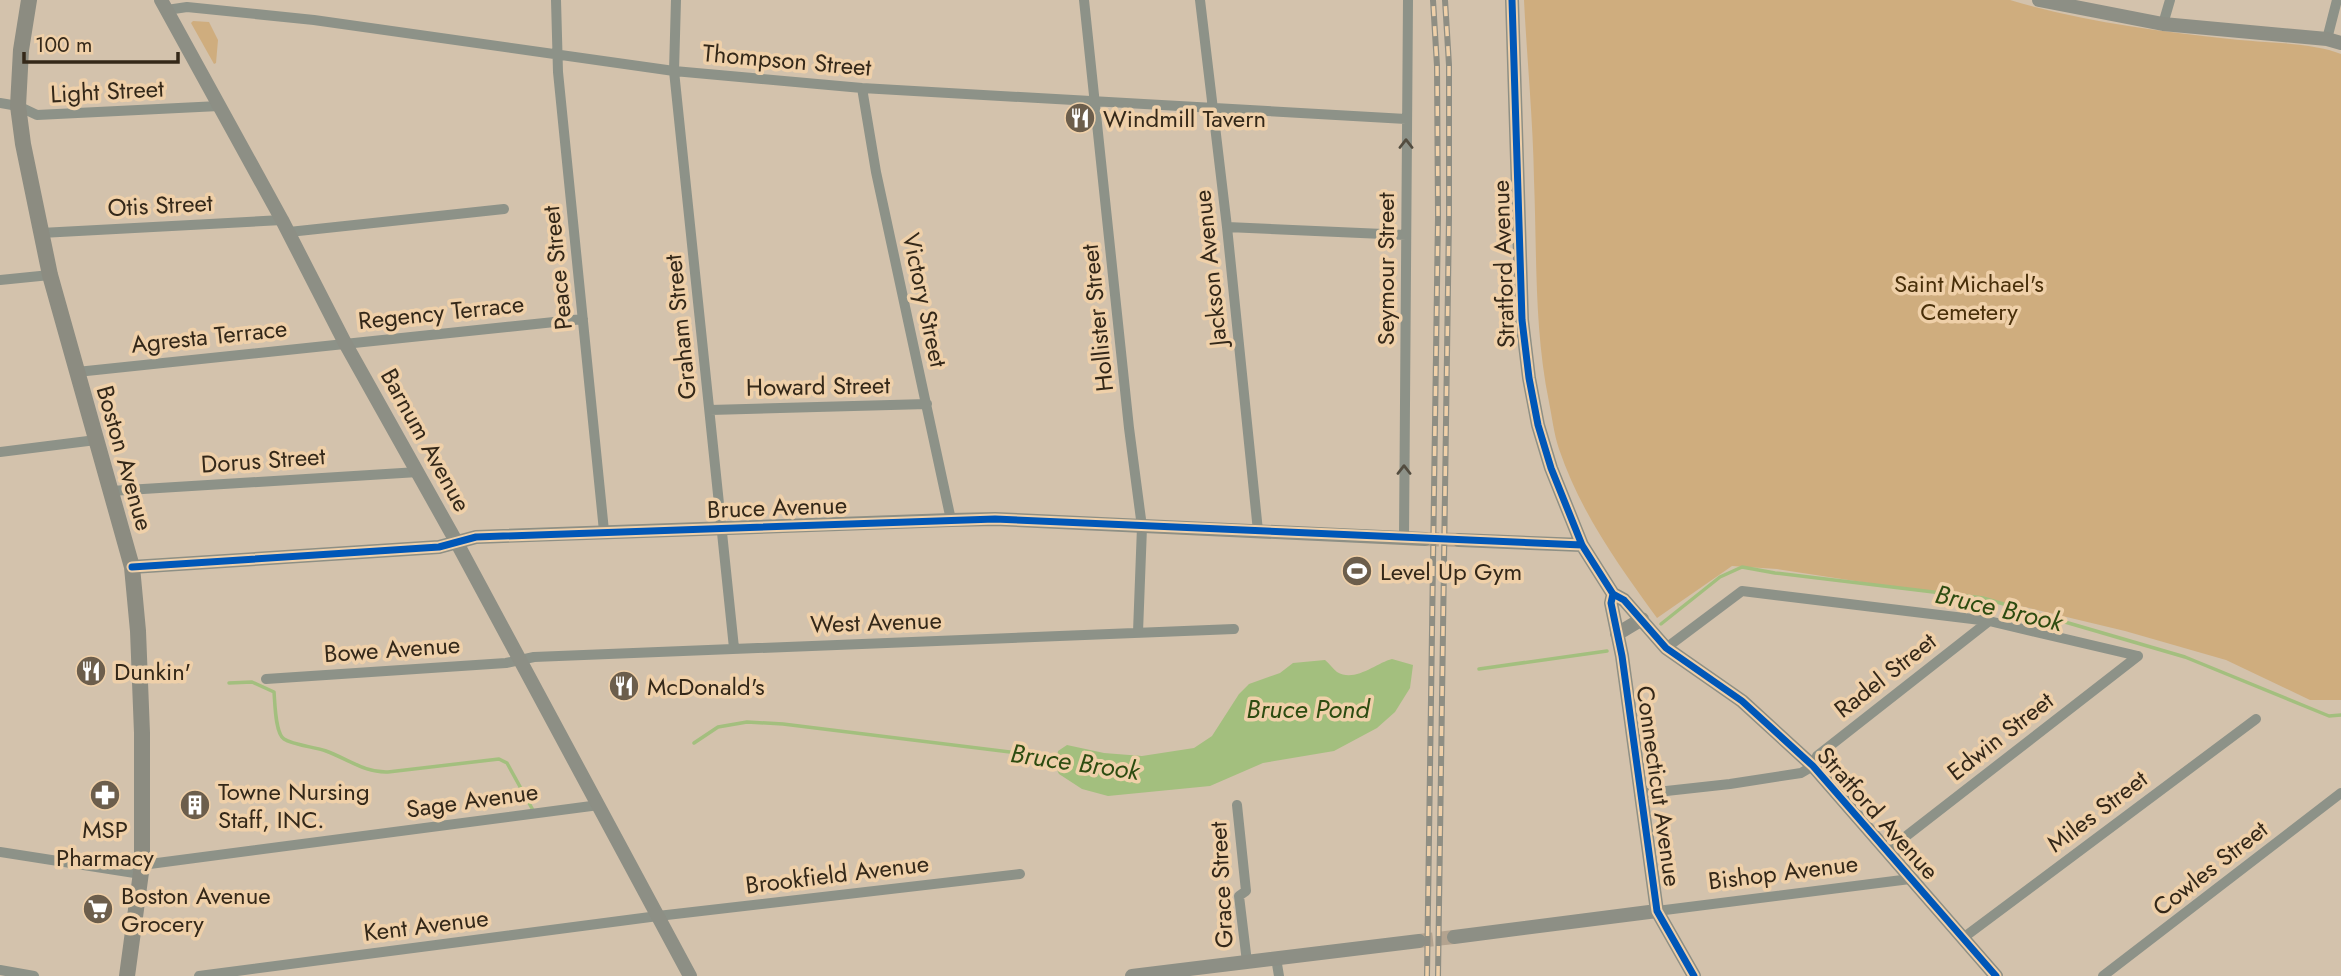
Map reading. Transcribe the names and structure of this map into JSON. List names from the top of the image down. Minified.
{"streets":{"main road":["Stratford Avenue","Barnum Avenue","Boston Avenue","Bruce Avenue","Connecticut Avenue","Bishop Avenue"],"street":["Thompson Street","Light Street","Otis Street","Peace Street","Jackson Avenue","Seymour Street","Victory Street","Regency Terrace","Hollister Street","Graham Street","Agresta Terrace","Howard Street","Dorus Street","West Avenue","Bowe Avenue","Radel Street","Edwin Street","Sage Avenue","Miles Street","Cowles Street","Brookfield Avenue","Grace Street","Kent Avenue"]},"crossings":[["Thompson Street","Peace Street"],["Thompson Street","Jackson Avenue"],["Thompson Street","Seymour Street"],["Thompson Street","Victory Street"],["Thompson Street","Hollister Street"],["Thompson Street","Graham Street"],["Thompson Street","Barnum Avenue"],["Light Street","Barnum Avenue"],["Light Street","Boston Avenue"],["Otis Street","Barnum Avenue"],["Otis Street","Boston Avenue"],["Stratford Avenue","Radel Street"],["Stratford Avenue","Edwin Street"],["Stratford Avenue","Connecticut Avenue"],["Stratford Avenue","Miles Street"],["Stratford Avenue","Bishop Avenue"],["Peace Street","Regency Terrace"],["Peace Street","Bruce Avenue"],["Jackson Avenue","Bruce Avenue"],["Seymour Street","Bruce Avenue"],["Victory Street","Howard Street"],["Victory Street","Bruce Avenue"],["Regency Terrace","Agresta Terrace"],["Regency Terrace","Barnum Avenue"],["Hollister Street","Bruce Avenue"],["Hollister Street","West Avenue"],["Graham Street","Howard Street"],["Graham Street","Bruce Avenue"],["Graham Street","West Avenue"],["Agresta Terrace","Barnum Avenue"],["Agresta Terrace","Boston Avenue"],["Barnum Avenue","Dorus Street"],["Barnum Avenue","Bruce Avenue"],["Barnum Avenue","West Avenue"],["Barnum Avenue","Bowe Avenue"],["Barnum Avenue","Sage Avenue"],["Barnum Avenue","Brookfield Avenue"],["Barnum Avenue","Kent Avenue"],["Boston Avenue","Dorus Street"],["Boston Avenue","Bruce Avenue"],["Boston Avenue","Sage Avenue"],["West Avenue","Bowe Avenue"],["Radel Street","Edwin Street"],["Connecticut Avenue","Bishop Avenue"],["Brookfield Avenue","Kent Avenue"]],"one_way":["Seymour Street"],"water":["Bruce Brook","Bruce Pond"],"parks":["Saint Michael's Cemetery"],"places":{"restaurant":["Windmill Tavern","Dunkin'","McDonald's"],"sports":["Level Up Gym"],"pharmacy":["MSP Pharmacy"],"building":["Towne Nursing Staff, INC."],"supermarket":["Boston Avenue Grocery"]},"scale_bar":"100 m"}
